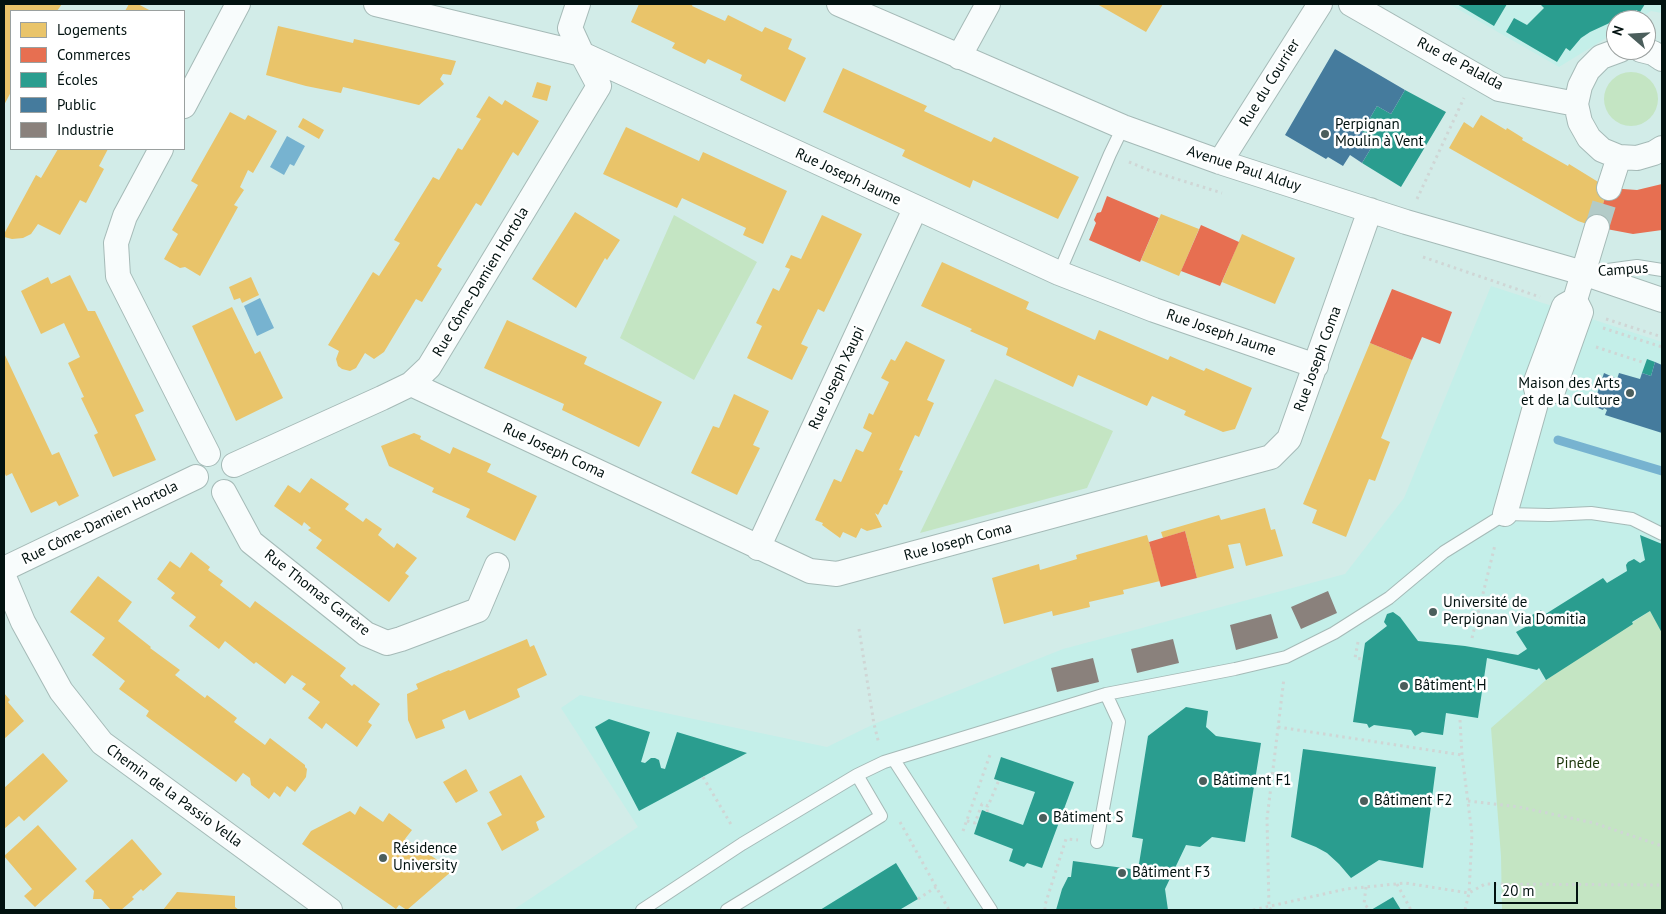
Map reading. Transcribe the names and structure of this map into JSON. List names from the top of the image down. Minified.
{"streets":{"street":["Rue de Palalda","Rue du Courrier","Avenue Paul Alduy","Rue Joseph Jaume","Rue Côme-Damien Hortola","Rue Joseph Coma","Rue Joseph Xaupi","Rue Thomas Carrère","Chemin de la Passio Vella"],"lane":["Campus"]},"crossings":[["Rue du Courrier","Avenue Paul Alduy"],["Avenue Paul Alduy","Campus"],["Avenue Paul Alduy","Rue Joseph Coma"],["Rue Joseph Jaume","Rue Côme-Damien Hortola"],["Rue Joseph Jaume","Rue Joseph Coma"],["Rue Joseph Jaume","Rue Joseph Xaupi"],["Rue Côme-Damien Hortola","Rue Joseph Coma"],["Rue Côme-Damien Hortola","Rue Thomas Carrère"],["Rue Joseph Coma","Rue Joseph Xaupi"]],"parks":["Pinède"],"places":["Perpignan Moulin à Vent","Maison des Arts et de la Culture","Université de Perpignan Via Domitia","Bâtiment H","Bâtiment F1","Bâtiment F2","Bâtiment S","Résidence University","Bâtiment F3"],"legend":["Logements","Commerces","Écoles","Public","Industrie"],"scale_bar":"20 m","north":"left"}
